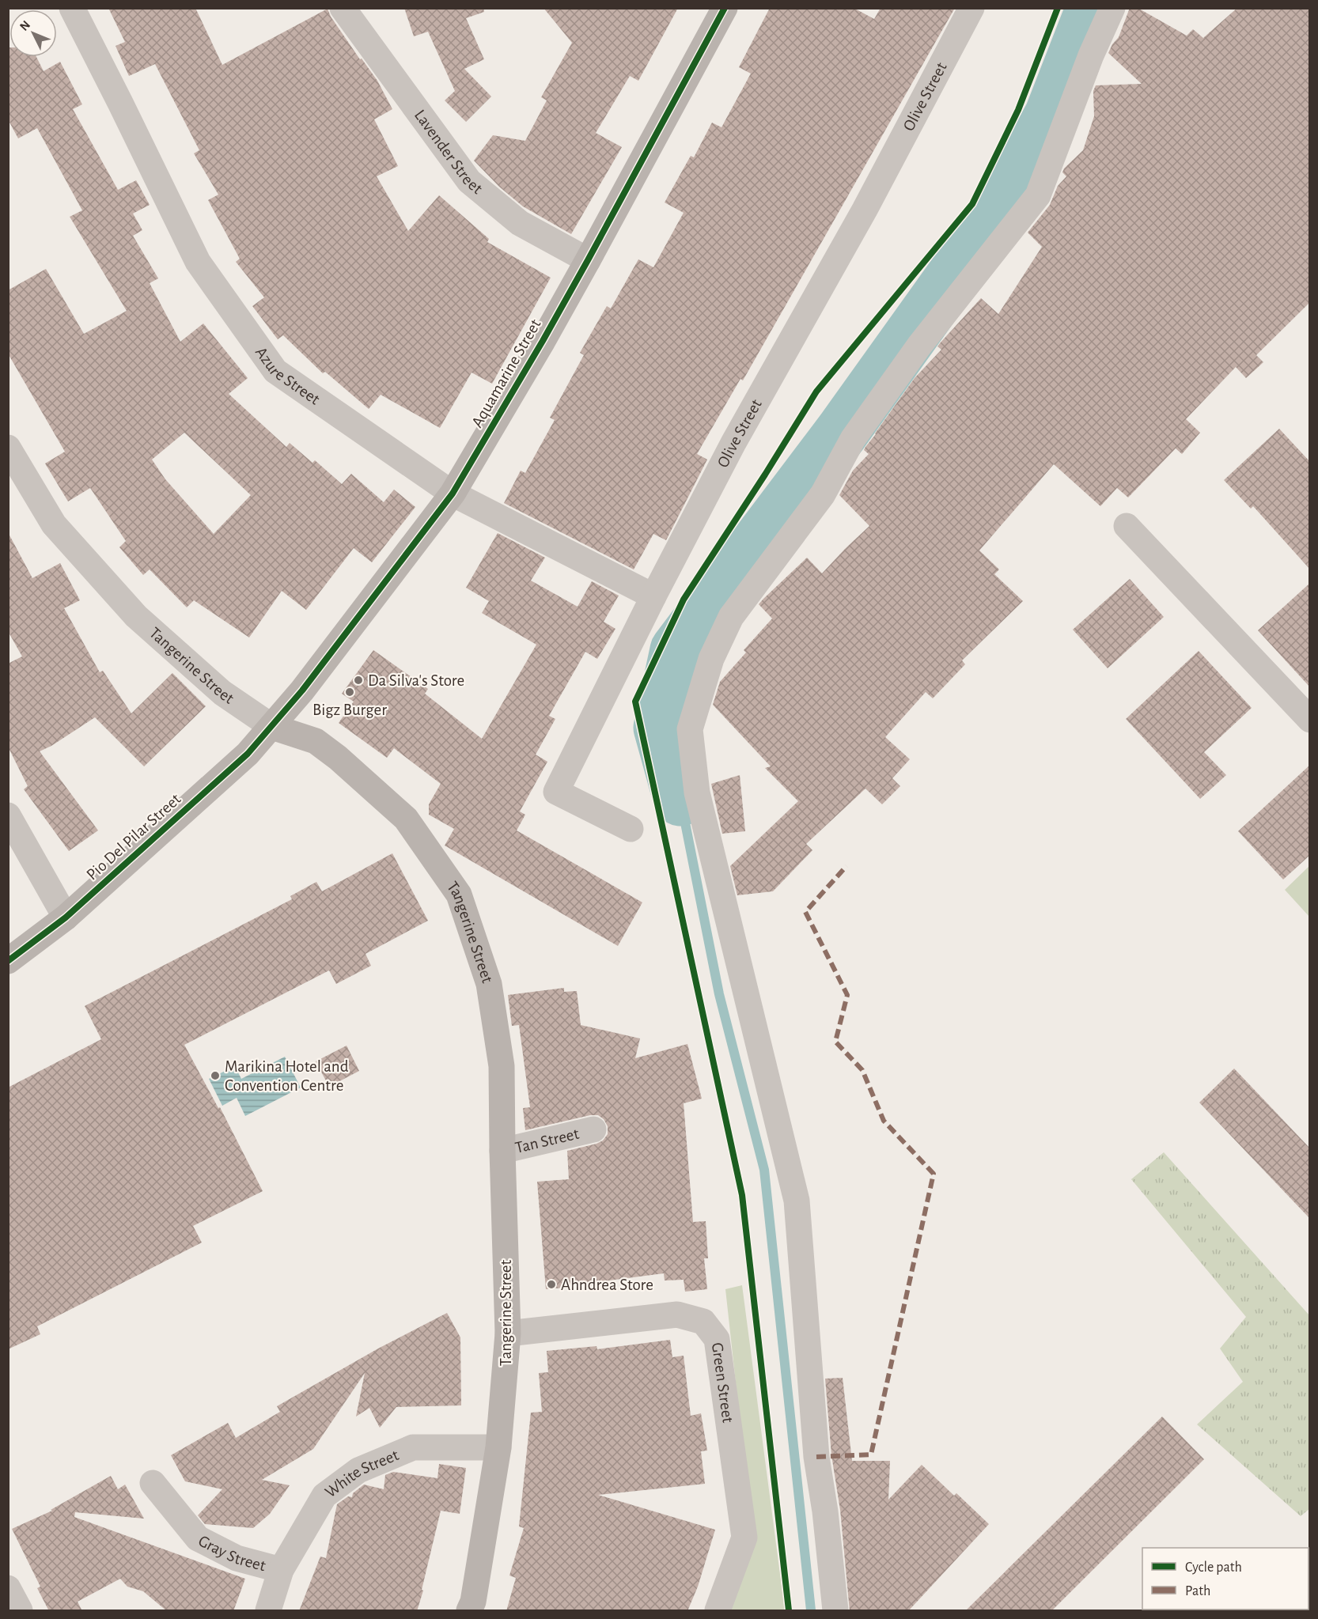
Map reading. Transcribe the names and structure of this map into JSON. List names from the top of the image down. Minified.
{"streets":{"street":["Olive Street","Lavender Street","Azure Street","Aquamarine Street","Tangerine Street","Pio Del Pilar Street","Tan Street","Green Street","White Street","Gray Street"]},"crossings":[["Olive Street","Azure Street"],["Lavender Street","Aquamarine Street"],["Azure Street","Aquamarine Street"],["Aquamarine Street","Tangerine Street"],["Aquamarine Street","Pio Del Pilar Street"],["Tangerine Street","Pio Del Pilar Street"],["Tangerine Street","Tan Street"],["Tangerine Street","Green Street"],["Tangerine Street","White Street"],["White Street","Gray Street"]],"places":["Da Silva's Store","Bigz Burger","Marikina Hotel and Convention Centre","Ahndrea Store"],"legend":["Cycle path","Path"],"north":"top left"}
